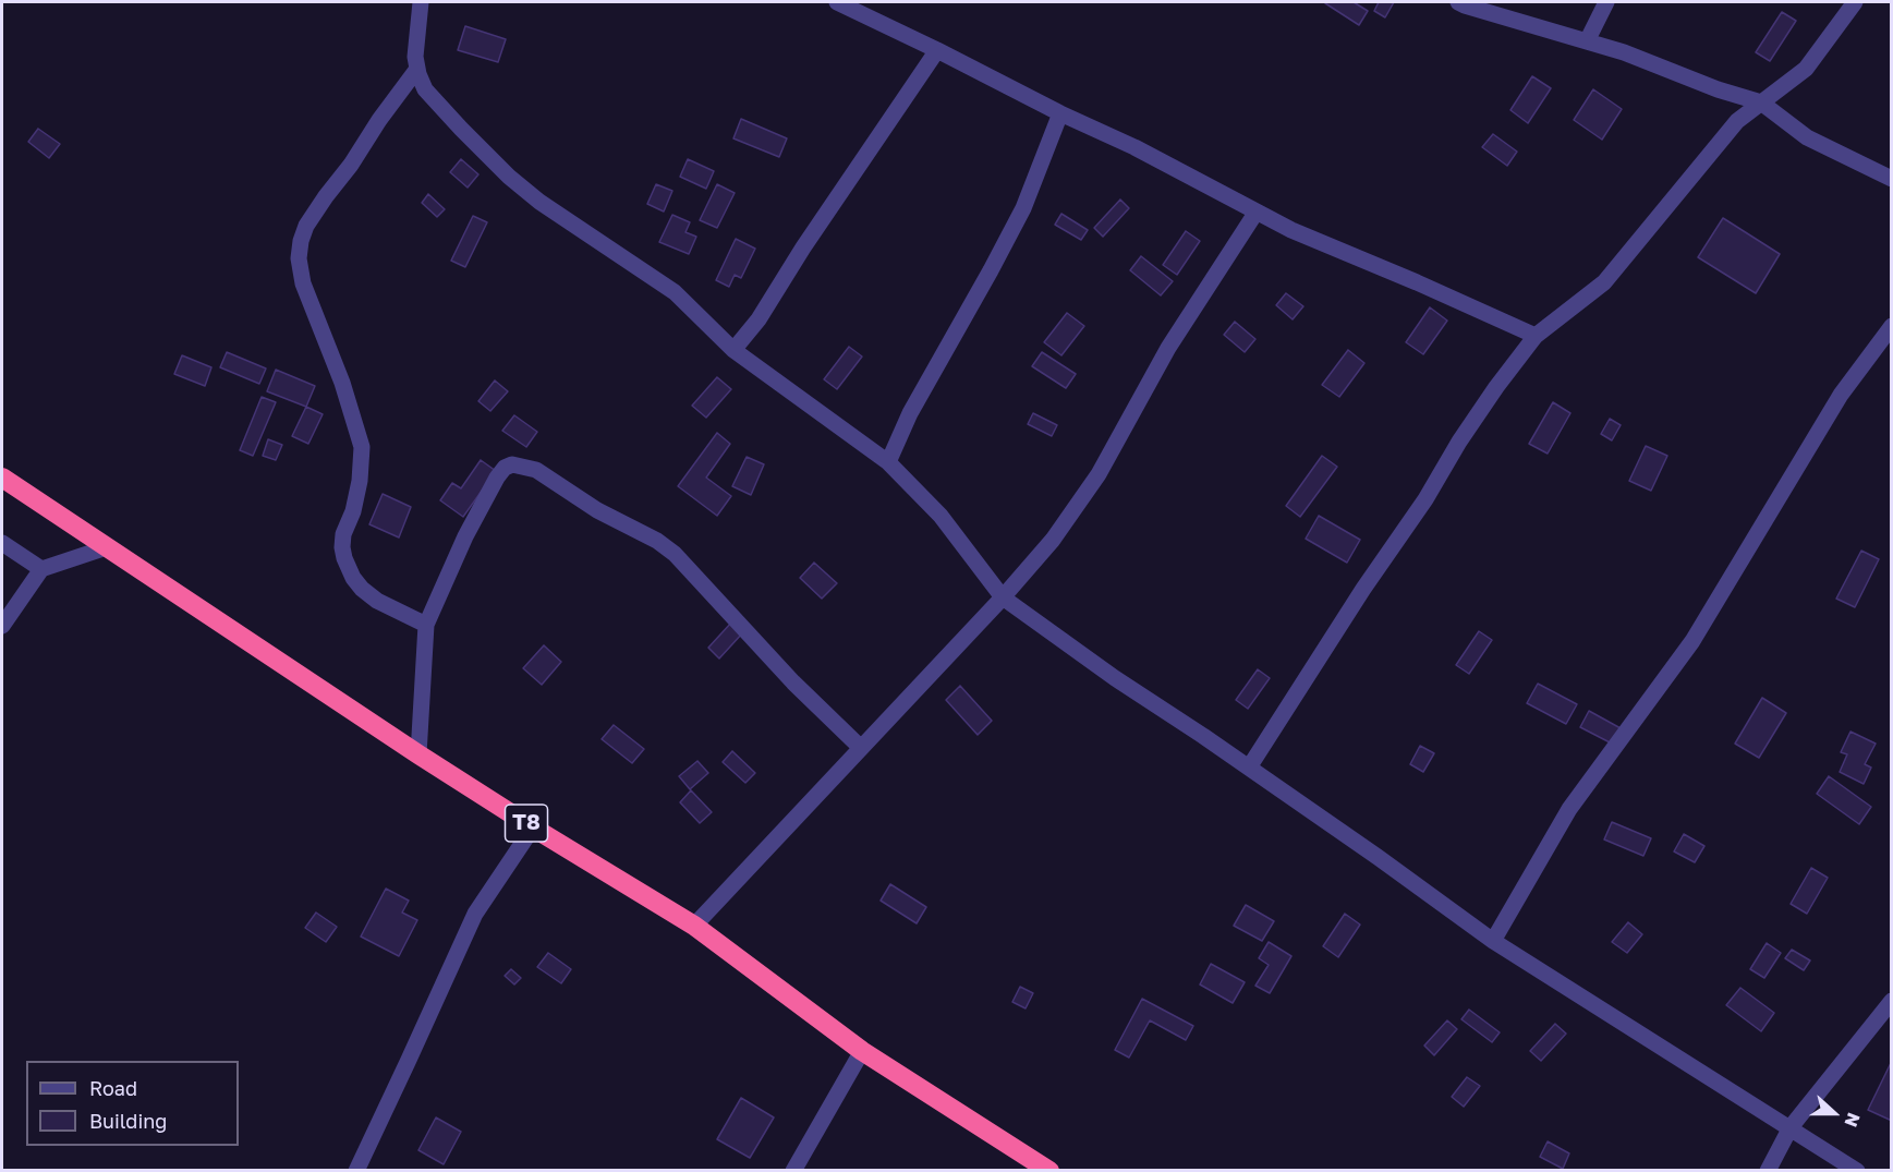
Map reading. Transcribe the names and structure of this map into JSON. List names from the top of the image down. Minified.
{"streets":{"highway":["T8"]},"legend":["Road","Building"],"north":"right"}
